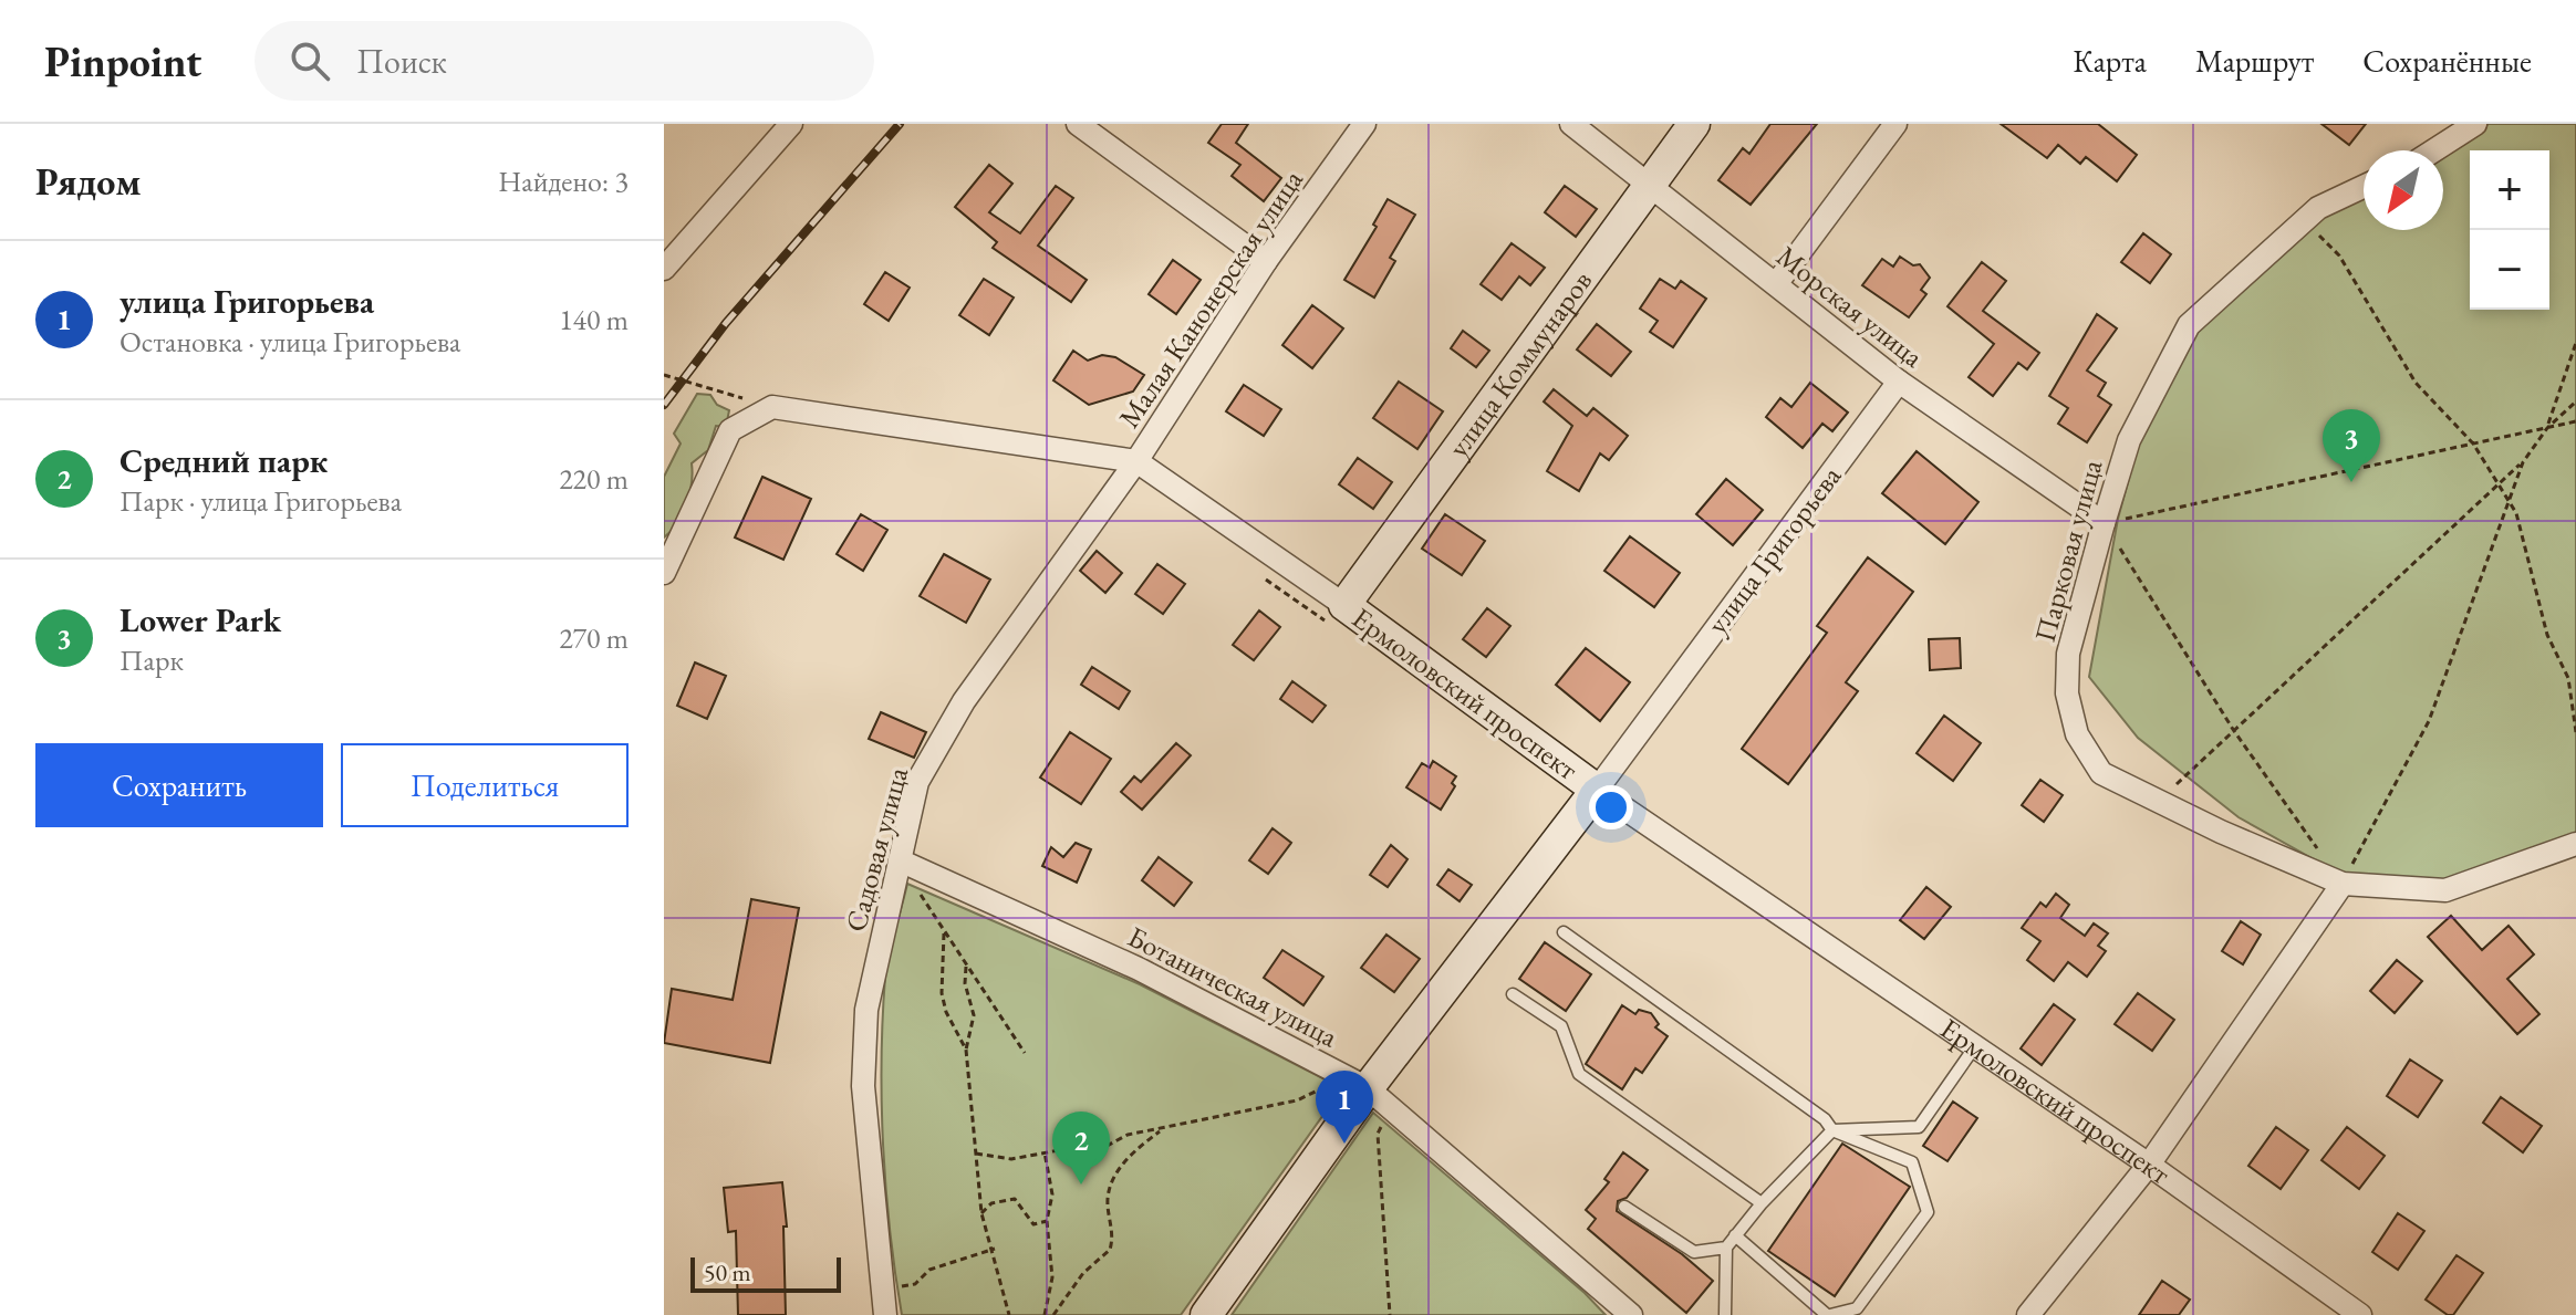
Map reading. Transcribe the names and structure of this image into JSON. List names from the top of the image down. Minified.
{"streets":{"street":["Малая Канонерская улица","Морская улица","улица Коммунаров","улица Григорьева","Парковая улица","Ермоловский проспект","Садовая улица","Ботаническая улица"]},"crossings":[["Малая Канонерская улица","Ермоловский проспект"],["Малая Канонерская улица","Садовая улица"],["Морская улица","улица Коммунаров"],["Морская улица","улица Григорьева"],["Морская улица","Парковая улица"],["улица Коммунаров","Ермоловский проспект"],["улица Григорьева","Ермоловский проспект"],["улица Григорьева","Ботаническая улица"],["Ермоловский проспект","Садовая улица"],["Садовая улица","Ботаническая улица"]],"scale_bar":"50 m","north":"bottom left","page":{"header":"Pinpoint","search":"Поиск","nav":["Карта","Маршрут","Сохранённые"],"heading":["Рядом","Найдено: 3"],"map_buttons":["+","−"],"list":[{"mark":"1","name":"улица Григорьева","note":"Остановка · улица Григорьева","value":"140 m"},{"mark":"2","name":"Средний парк","note":"Парк · улица Григорьева","value":"220 m"},{"mark":"3","name":"Lower Park","note":"Парк","value":"270 m"}],"pins":["3","1","2"],"buttons":["Сохранить","Поделиться"],"scale":"50 m"}}
